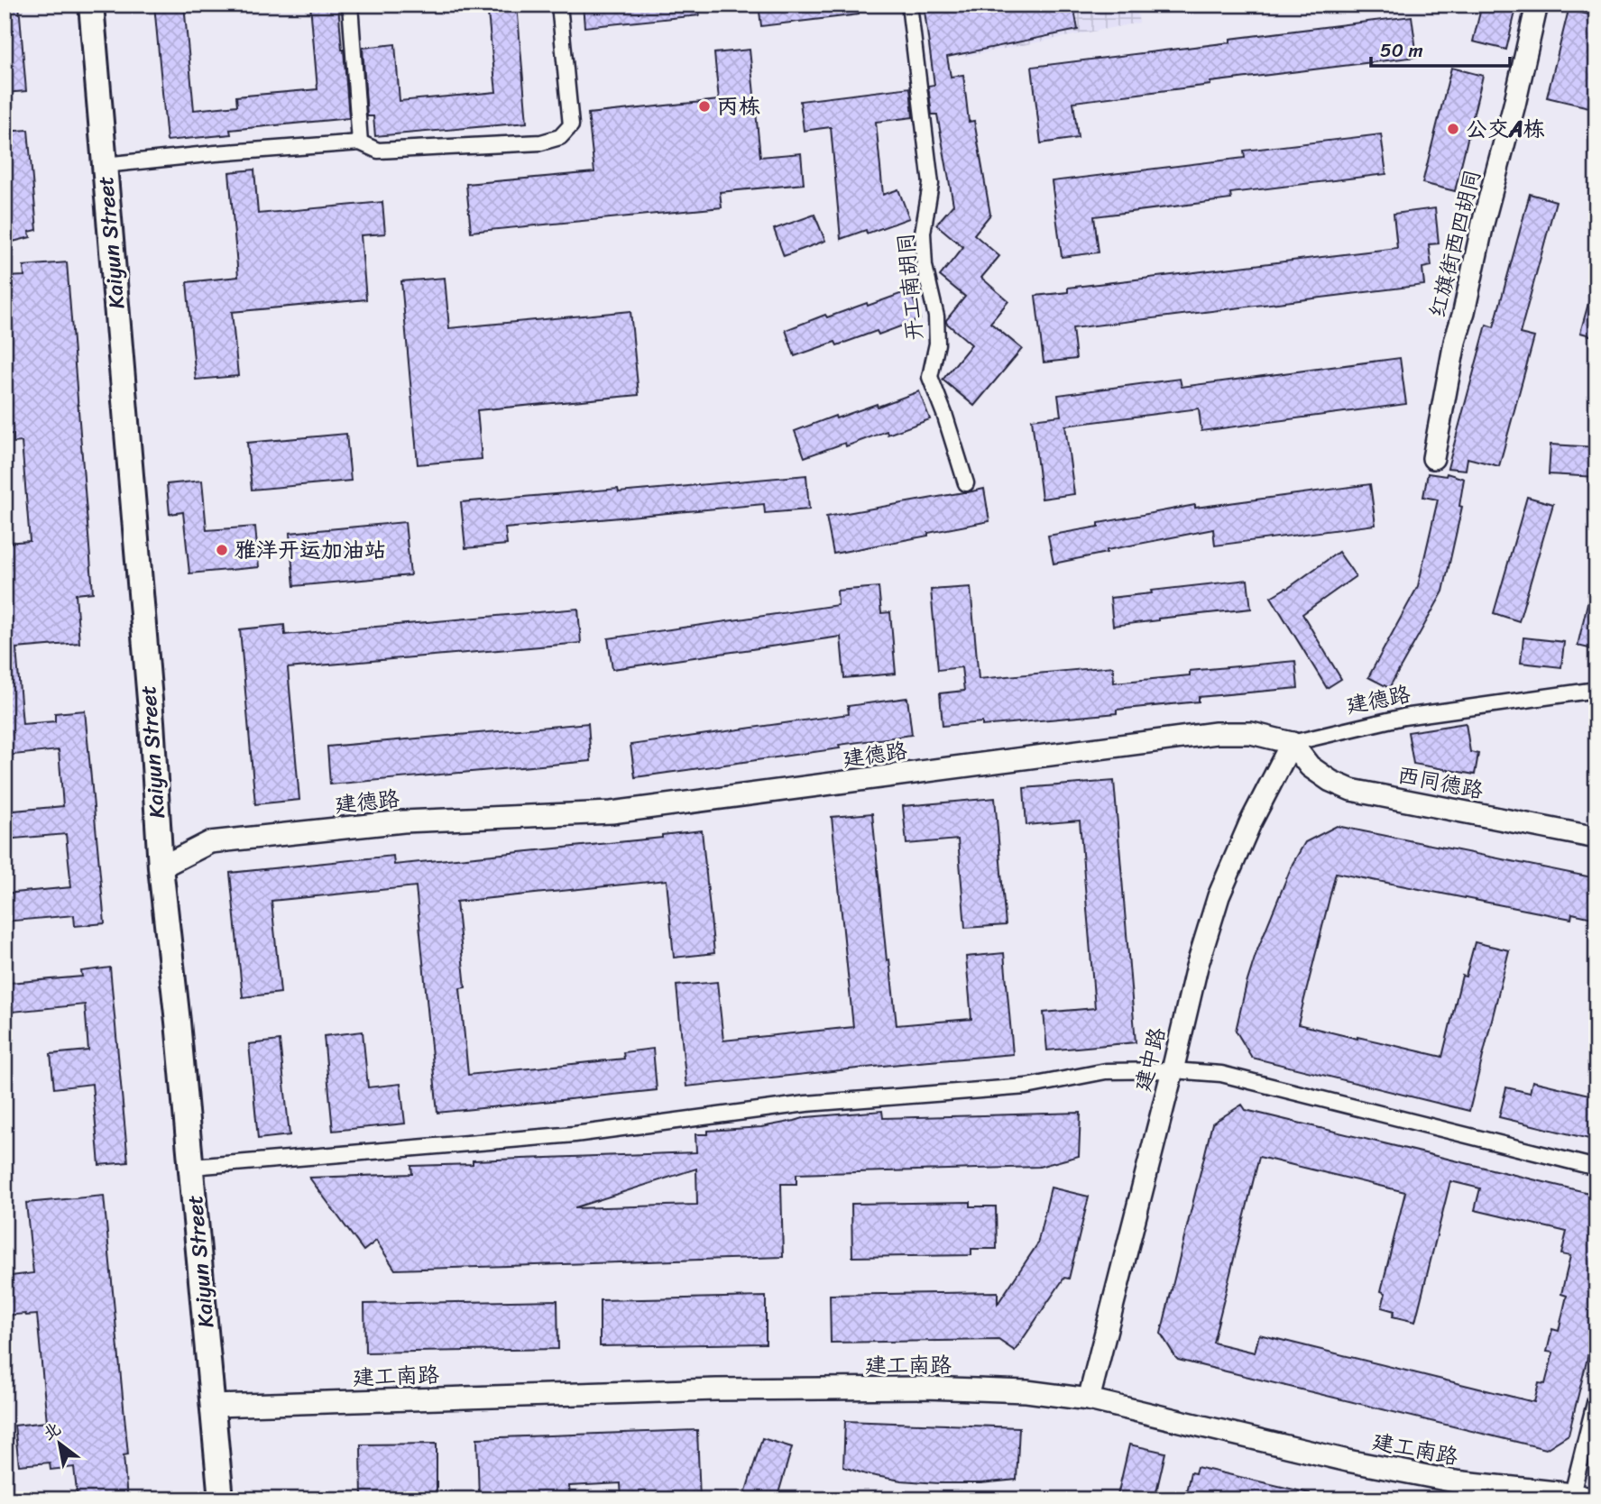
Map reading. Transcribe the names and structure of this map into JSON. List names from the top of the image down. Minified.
{"streets":{"main road":["Kaiyun Street"],"street":["红旗街西四胡同","开工南胡同","建德路","西同德路","建中路","建工南路"]},"crossings":[["Kaiyun Street","建德路"],["Kaiyun Street","建工南路"],["建德路","西同德路"],["建德路","建中路"],["西同德路","建中路"],["建中路","建工南路"]],"places":["丙栋","公交A栋","雅洋开运加油站"],"scale_bar":"50 m","north":"top left"}
